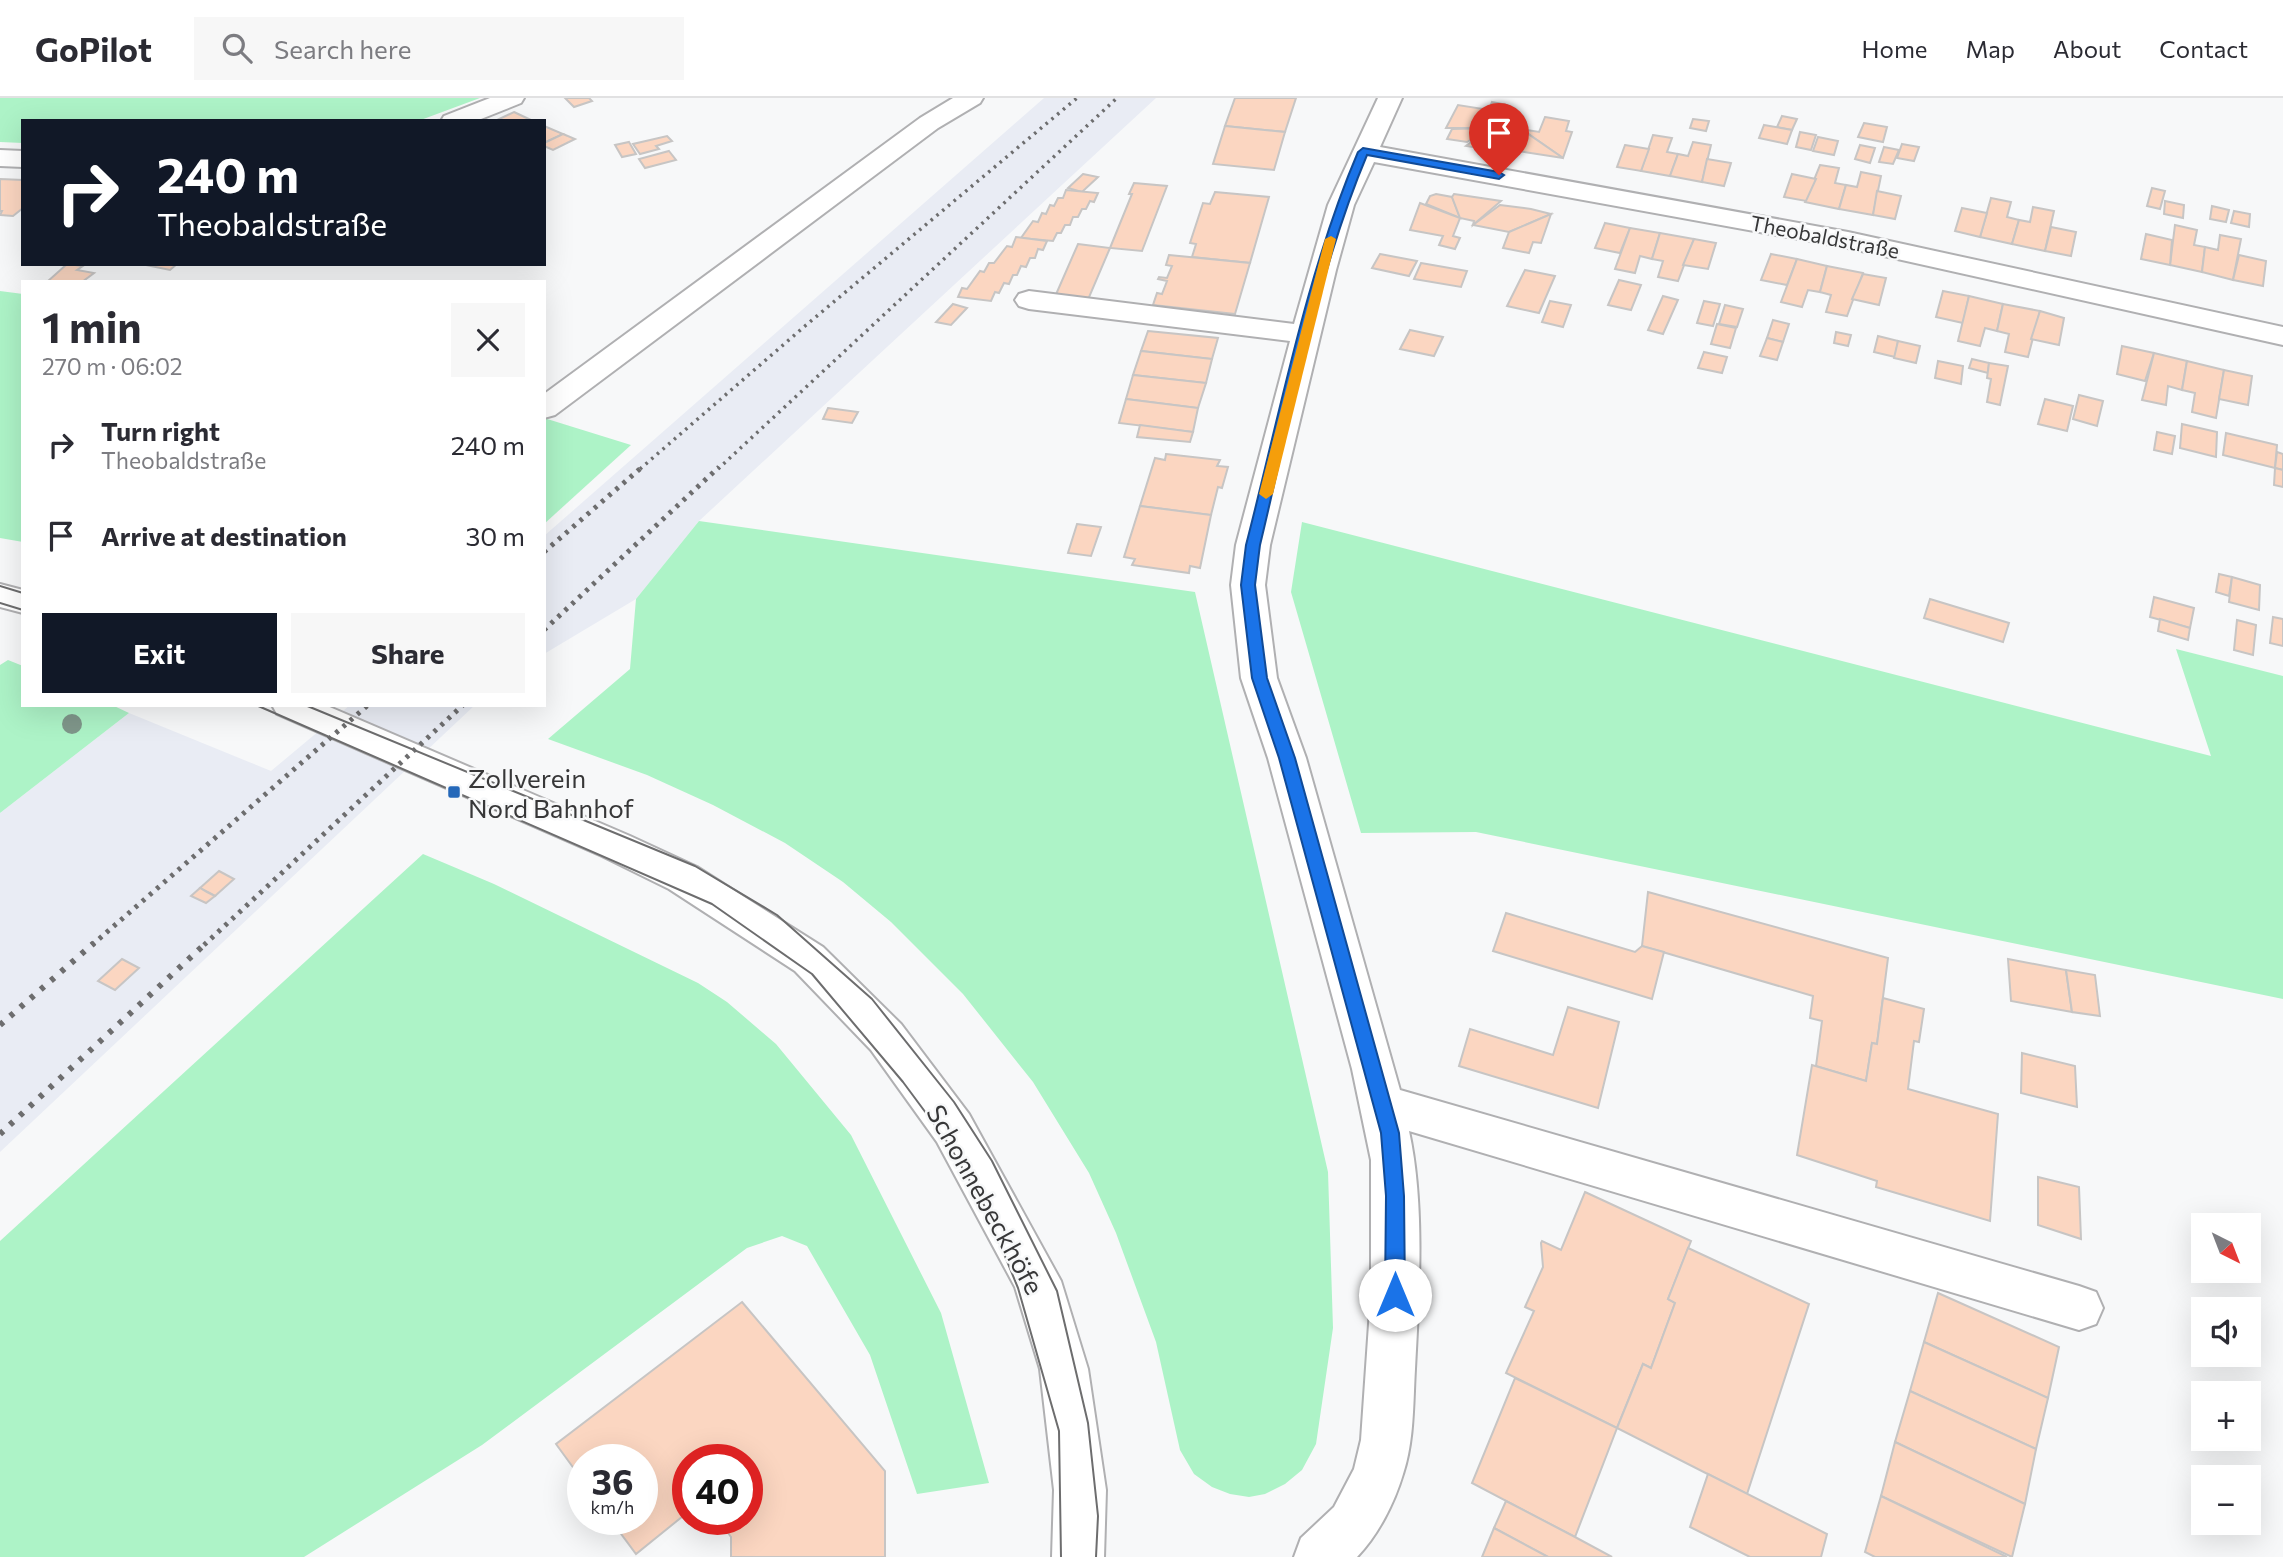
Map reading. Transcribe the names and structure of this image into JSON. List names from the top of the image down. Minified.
{"streets":{"street":["Theobaldstraße","Schonnebeckhöfe"]},"places":{"transit":["Zollverein Nord Bahnhof"]},"north":"bottom right","page":{"header":"GoPilot","search":"Search here","nav":["Home","Map","About","Contact"],"turn":["240 m","Theobaldstraße"],"heading":["1 min","270 m · 06:02"],"list":[{"name":"Turn right","note":"Theobaldstraße","value":"240 m"},{"name":"Arrive at destination","value":"30 m"}],"buttons":["Exit","Share"],"map_buttons":["+","−"],"speed":"36 km/h","limit":"40"}}
